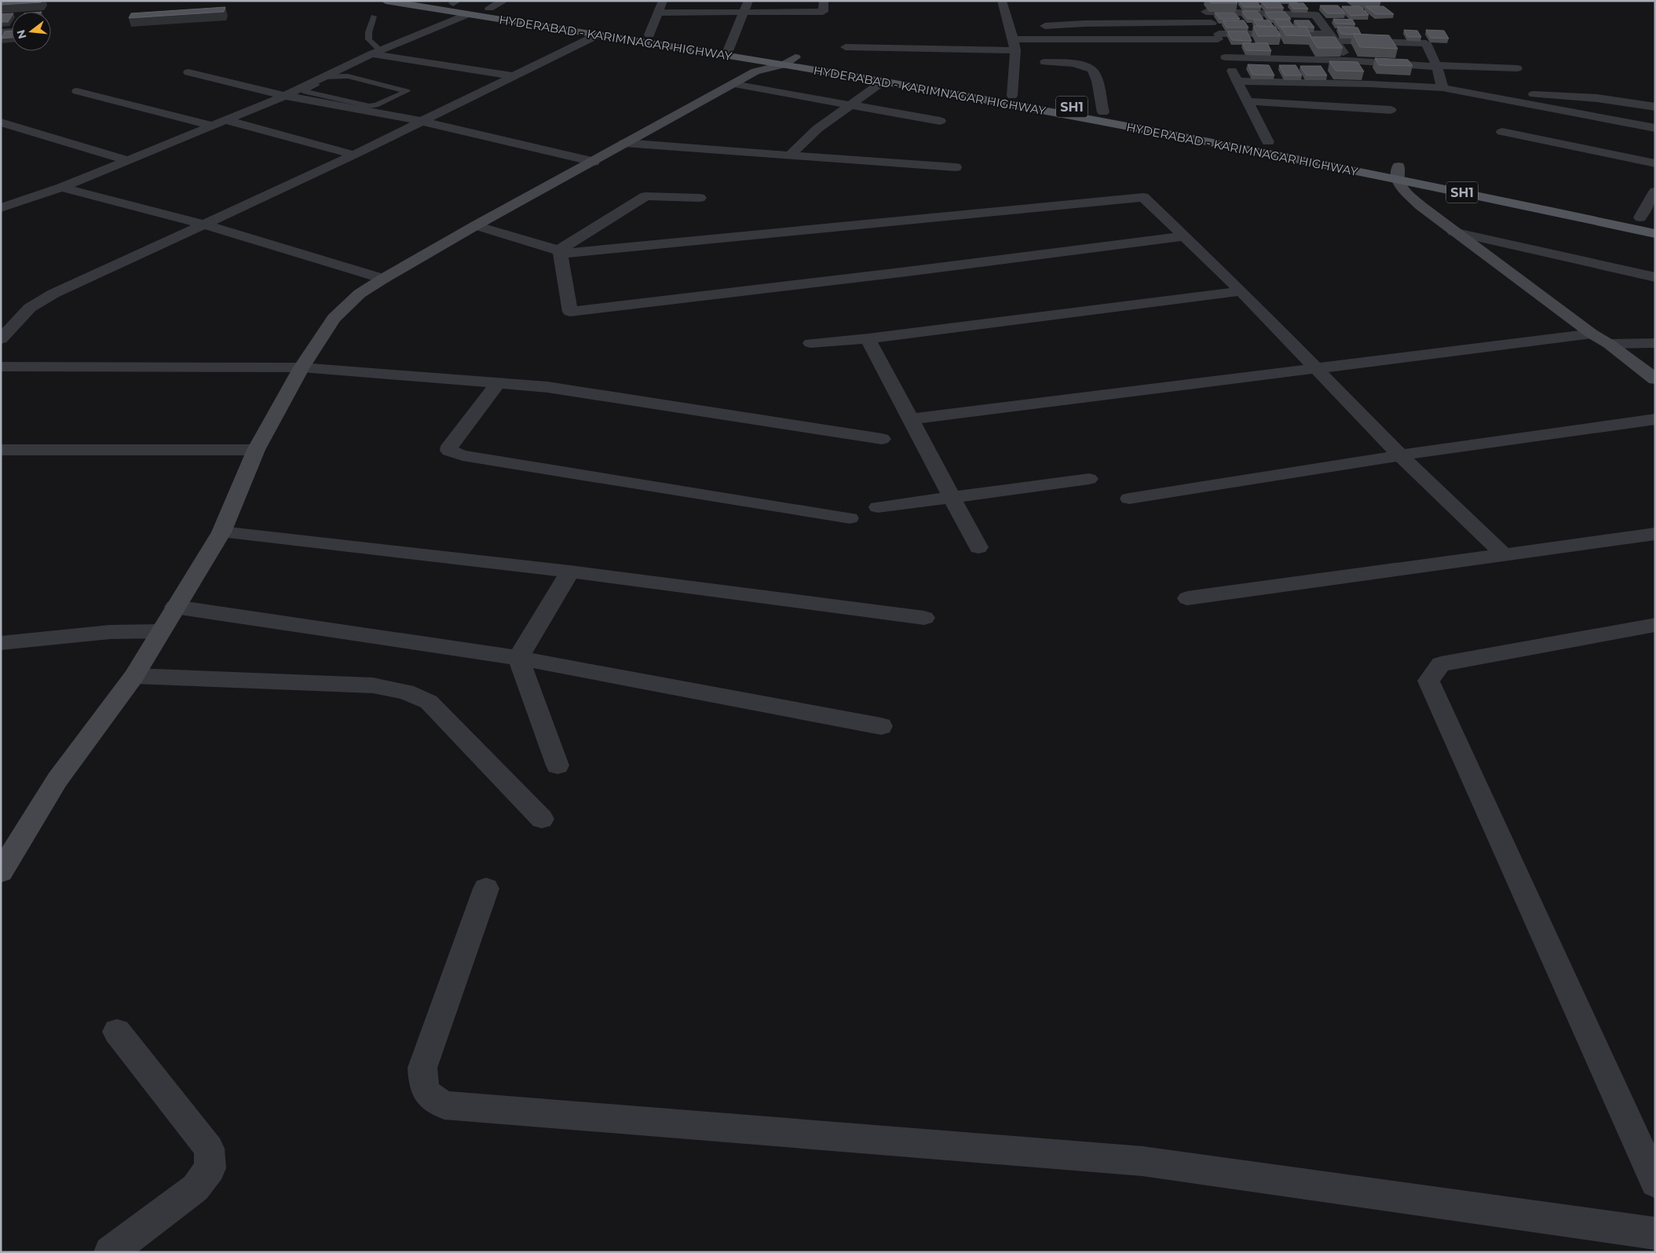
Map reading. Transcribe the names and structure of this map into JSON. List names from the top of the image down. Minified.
{"streets":{"main road":["HYDERABAD - KARIMNAGAR HIGHWAY","SH1"]},"north":"left"}
